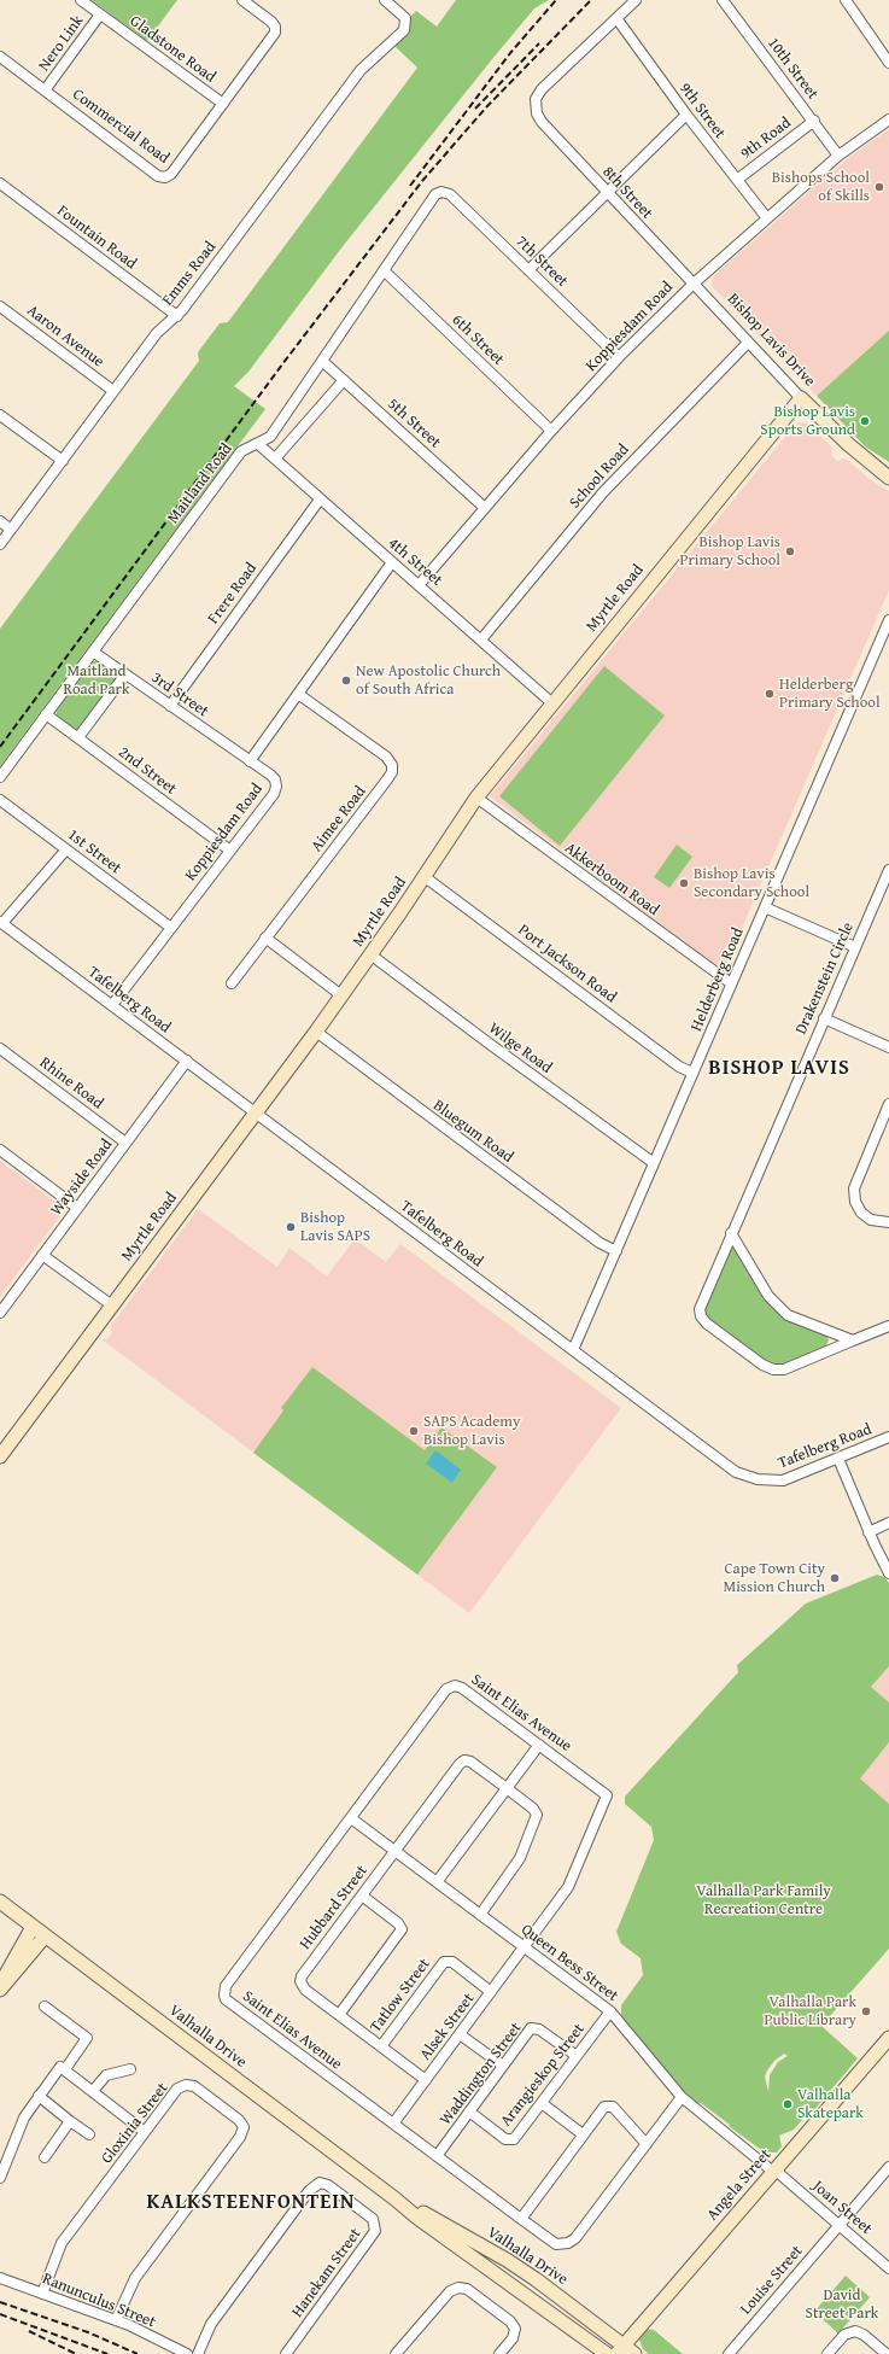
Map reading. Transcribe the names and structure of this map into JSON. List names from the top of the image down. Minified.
{"streets":{"street":["Nero Link","Gladstone Road","10th Street","9th Street","Commercial Road","9th Road","8th Street","Fountain Road","7th Street","Emms Road","Koppiesdam Road","Aaron Avenue","6th Street","Bishop Lavis Drive","5th Street","School Road","Maitland Road","4th Street","Frere Road","Myrtle Road","3rd Street","2nd Street","Aimee Road","1st Street","Akkerboom Road","Port Jackson Road","Drakenstein Circle","Helderberg Road","Tafelberg Road","Wilge Road","Rhine Road","Bluegum Road","Wayside Road","Saint Elias Avenue","Hubbard Street","Queen Bess Street","Tatlow Street","Alsek Street","Valhalla Drive","Waddington Street","Arangieskop Street","Gloxinia Street","Angela Street","Joan Street","Hanekam Street","Louise Street","Ranunculus Street"]},"crossings":[["Nero Link","Gladstone Road"],["Nero Link","Commercial Road"],["Gladstone Road","Commercial Road"],["10th Street","9th Road"],["10th Street","Koppiesdam Road"],["9th Street","9th Road"],["9th Street","8th Street"],["9th Street","Koppiesdam Road"],["8th Street","Koppiesdam Road"],["8th Street","Bishop Lavis Drive"],["Fountain Road","Emms Road"],["7th Street","Koppiesdam Road"],["7th Street","Maitland Road"],["Emms Road","Aaron Avenue"],["Koppiesdam Road","6th Street"],["Koppiesdam Road","Bishop Lavis Drive"],["Koppiesdam Road","5th Street"],["Koppiesdam Road","4th Street"],["Koppiesdam Road","3rd Street"],["Koppiesdam Road","2nd Street"],["Koppiesdam Road","Aimee Road"],["Koppiesdam Road","1st Street"],["Koppiesdam Road","Tafelberg Road"],["6th Street","Maitland Road"],["Bishop Lavis Drive","School Road"],["Bishop Lavis Drive","Myrtle Road"],["5th Street","Maitland Road"],["School Road","4th Street"],["Maitland Road","4th Street"],["Maitland Road","3rd Street"],["Maitland Road","2nd Street"],["4th Street","Frere Road"],["4th Street","Myrtle Road"],["Frere Road","3rd Street"],["Myrtle Road","Akkerboom Road"],["Myrtle Road","Port Jackson Road"],["Myrtle Road","Tafelberg Road"],["Myrtle Road","Wilge Road"],["Myrtle Road","Bluegum Road"],["Akkerboom Road","Helderberg Road"],["Port Jackson Road","Helderberg Road"],["Helderberg Road","Tafelberg Road"],["Helderberg Road","Wilge Road"],["Helderberg Road","Bluegum Road"],["Tafelberg Road","Wayside Road"],["Rhine Road","Wayside Road"],["Saint Elias Avenue","Queen Bess Street"],["Saint Elias Avenue","Alsek Street"],["Saint Elias Avenue","Waddington Street"],["Hubbard Street","Queen Bess Street"],["Queen Bess Street","Alsek Street"],["Queen Bess Street","Arangieskop Street"],["Queen Bess Street","Angela Street"],["Queen Bess Street","Joan Street"],["Tatlow Street","Alsek Street"],["Valhalla Drive","Angela Street"],["Waddington Street","Arangieskop Street"],["Gloxinia Street","Ranunculus Street"],["Angela Street","Joan Street"],["Joan Street","Louise Street"]],"districts":["BISHOP LAVIS","KALKSTEENFONTEIN"],"parks":["Maitland Road Park","Valhalla Park Family Recreation Centre","David Street Park"],"places":["Bishops School of Skills","Bishop Lavis Sports Ground","Bishop Lavis Primary School","New Apostolic Church of South Africa","Helderberg Primary School","Bishop Lavis Secondary School","Bishop Lavis SAPS","SAPS Academy Bishop Lavis","Cape Town City Mission Church","Valhalla Park Public Library","Valhalla Skatepark"]}
